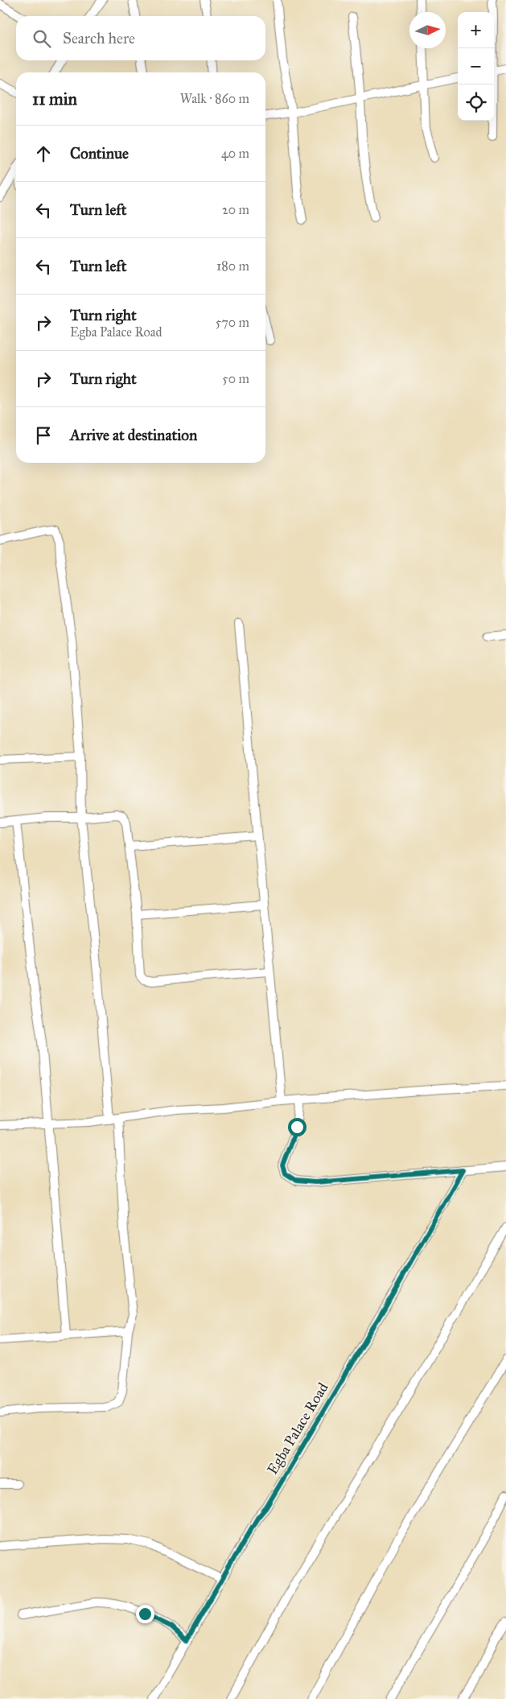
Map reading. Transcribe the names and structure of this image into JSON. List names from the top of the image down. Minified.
{"streets":{"street":["Egba Palace Road"]},"north":"right","page":{"map_buttons":["+","−"],"search":"Search here","heading":["11 min","Walk · 860 m"],"list":[["Continue","40 m"],["Turn left","20 m"],["Turn left","180 m"],["Turn right","Egba Palace Road","570 m"],["Turn right","50 m"],"Arrive at destination"]}}
